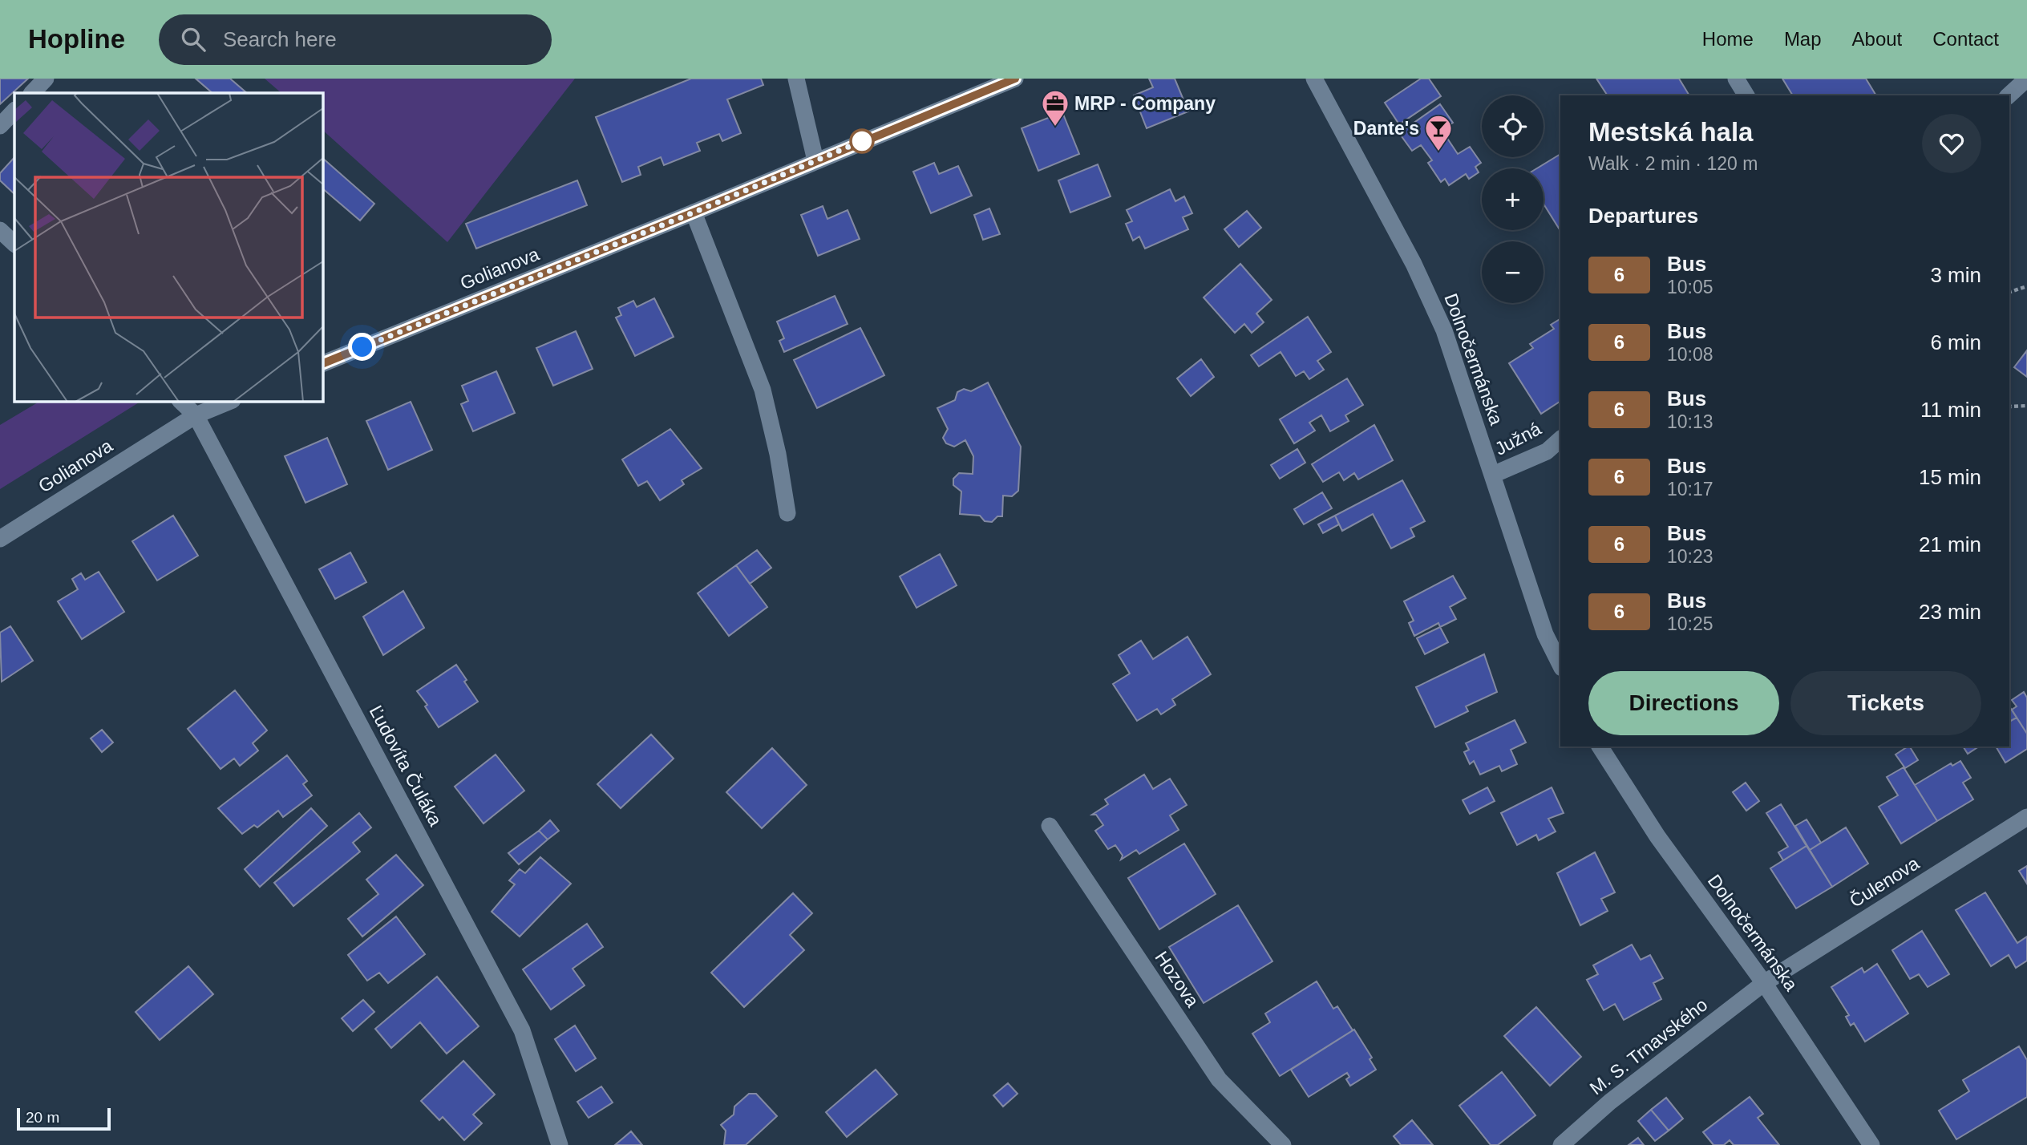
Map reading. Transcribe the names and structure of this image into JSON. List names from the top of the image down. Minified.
{"streets":{"street":["Golianova","Dolnočermánska","Južná","Ľudovíta Čuláka","Čulenova","Hozova","M. S. Trnavského"]},"crossings":[["Golianova","Ľudovíta Čuláka"],["Dolnočermánska","Južná"],["Dolnočermánska","Čulenova"],["Dolnočermánska","M. S. Trnavského"],["Čulenova","M. S. Trnavského"]],"places":{"office":["MRP - Company"],"bar":["Dante's"]},"lines":["bus line 6"],"scale_bar":"20 m","page":{"header":"Hopline","search":"Search here","nav":["Home","Map","About","Contact"],"map_buttons":["+","−"],"heading":[["Mestská hala","Walk · 2 min · 120 m"],"Departures"],"list":[{"mark":"6","name":"Bus","note":"10:05","value":"3 min"},{"mark":"6","name":"Bus","note":"10:08","value":"6 min"},{"mark":"6","name":"Bus","note":"10:13","value":"11 min"},{"mark":"6","name":"Bus","note":"10:17","value":"15 min"},{"mark":"6","name":"Bus","note":"10:23","value":"21 min"},{"mark":"6","name":"Bus","note":"10:25","value":"23 min"}],"buttons":["Directions","Tickets"],"scale":"20 m"}}
